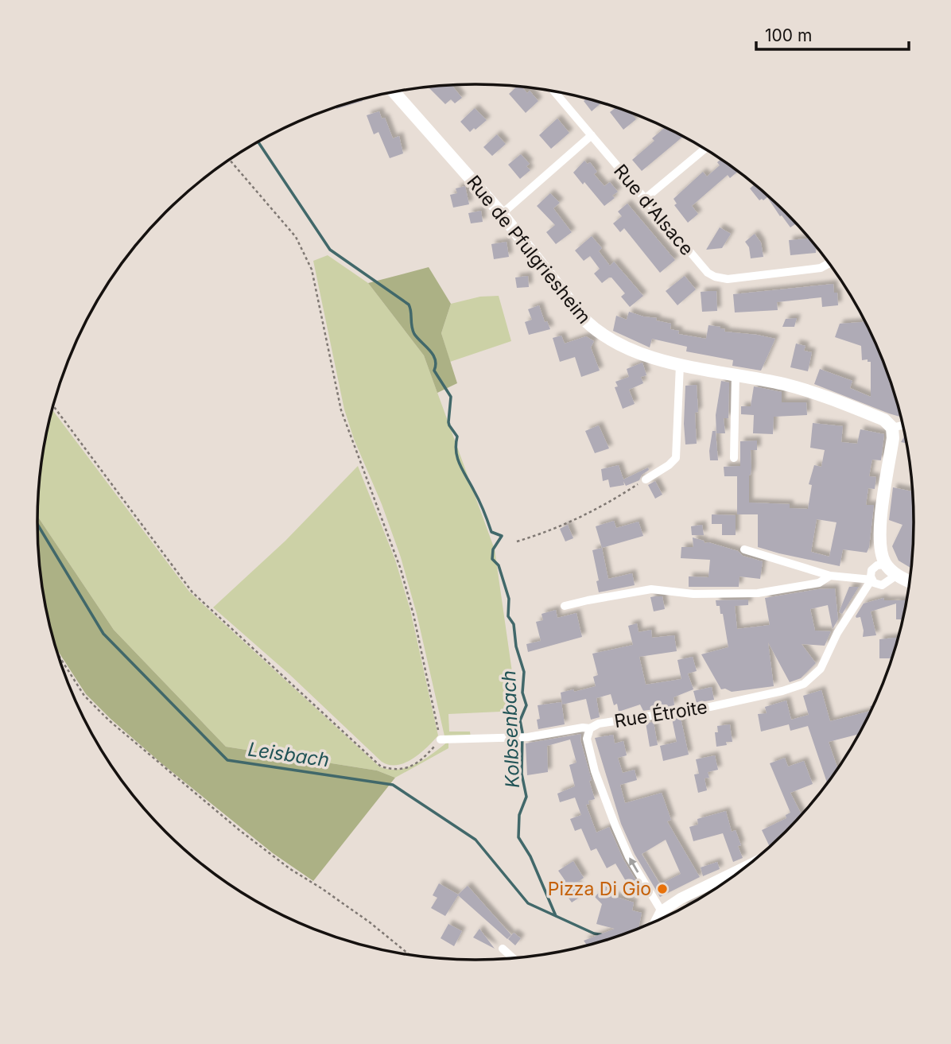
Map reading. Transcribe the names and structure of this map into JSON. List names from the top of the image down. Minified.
{"streets":{"main road":["Rue de Pfulgriesheim"],"street":["Rue d'Alsace","Rue Étroite"]},"one_way":["Rue Étroite"],"water":["Kolbsenbach","Leisbach"],"places":["Pizza Di Gio"],"scale_bar":"100 m"}
